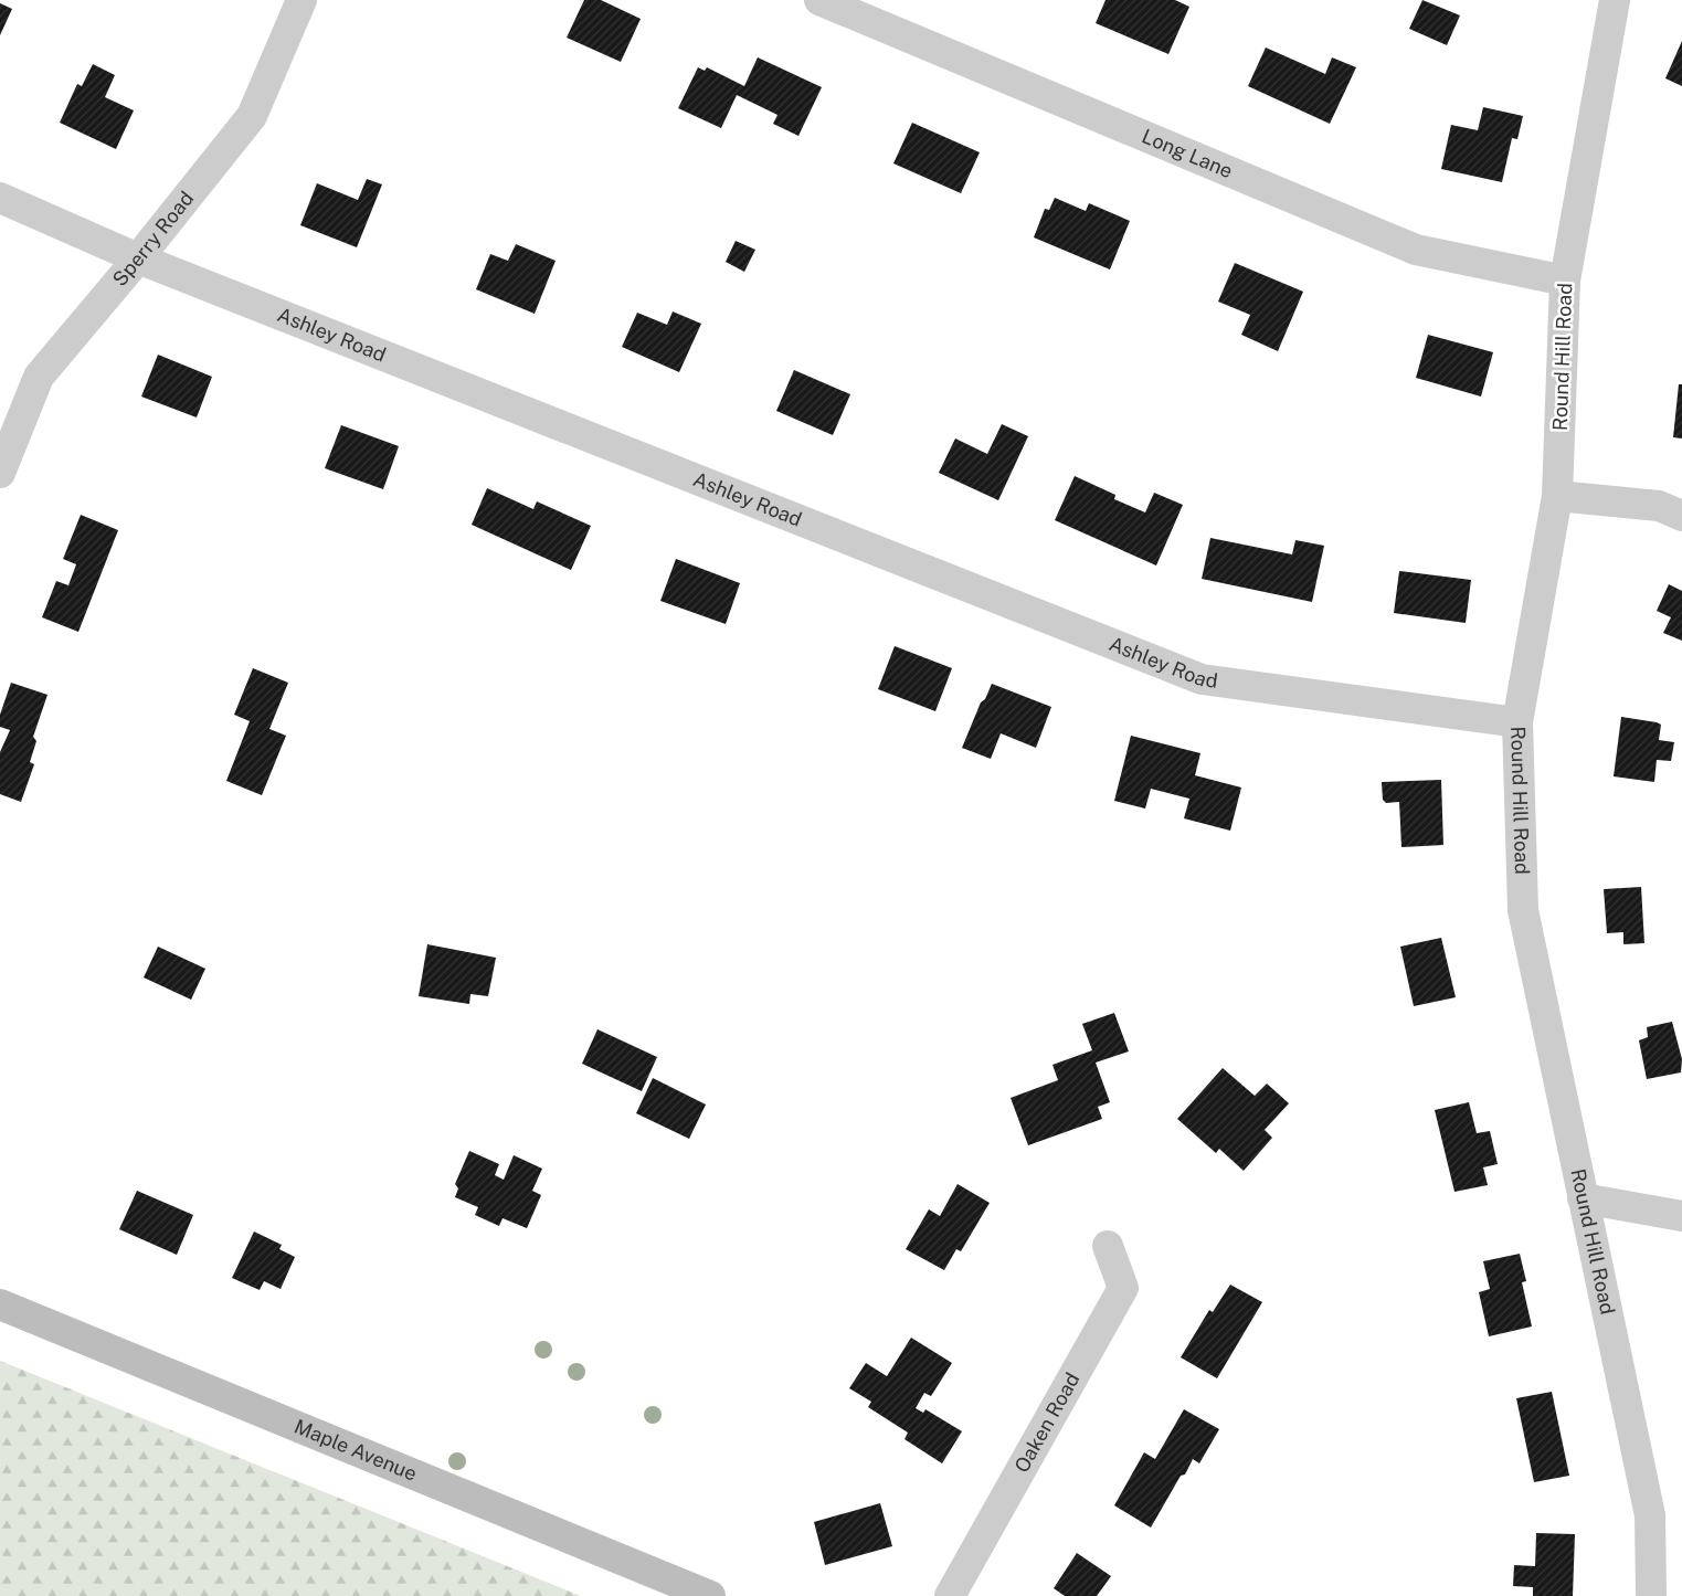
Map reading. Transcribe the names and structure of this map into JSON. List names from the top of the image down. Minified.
{"streets":{"main road":["Maple Avenue"],"street":["Long Lane","Sperry Road","Ashley Road","Round Hill Road","Oaken Road"]},"crossings":[["Long Lane","Round Hill Road"],["Sperry Road","Ashley Road"],["Ashley Road","Round Hill Road"]]}
